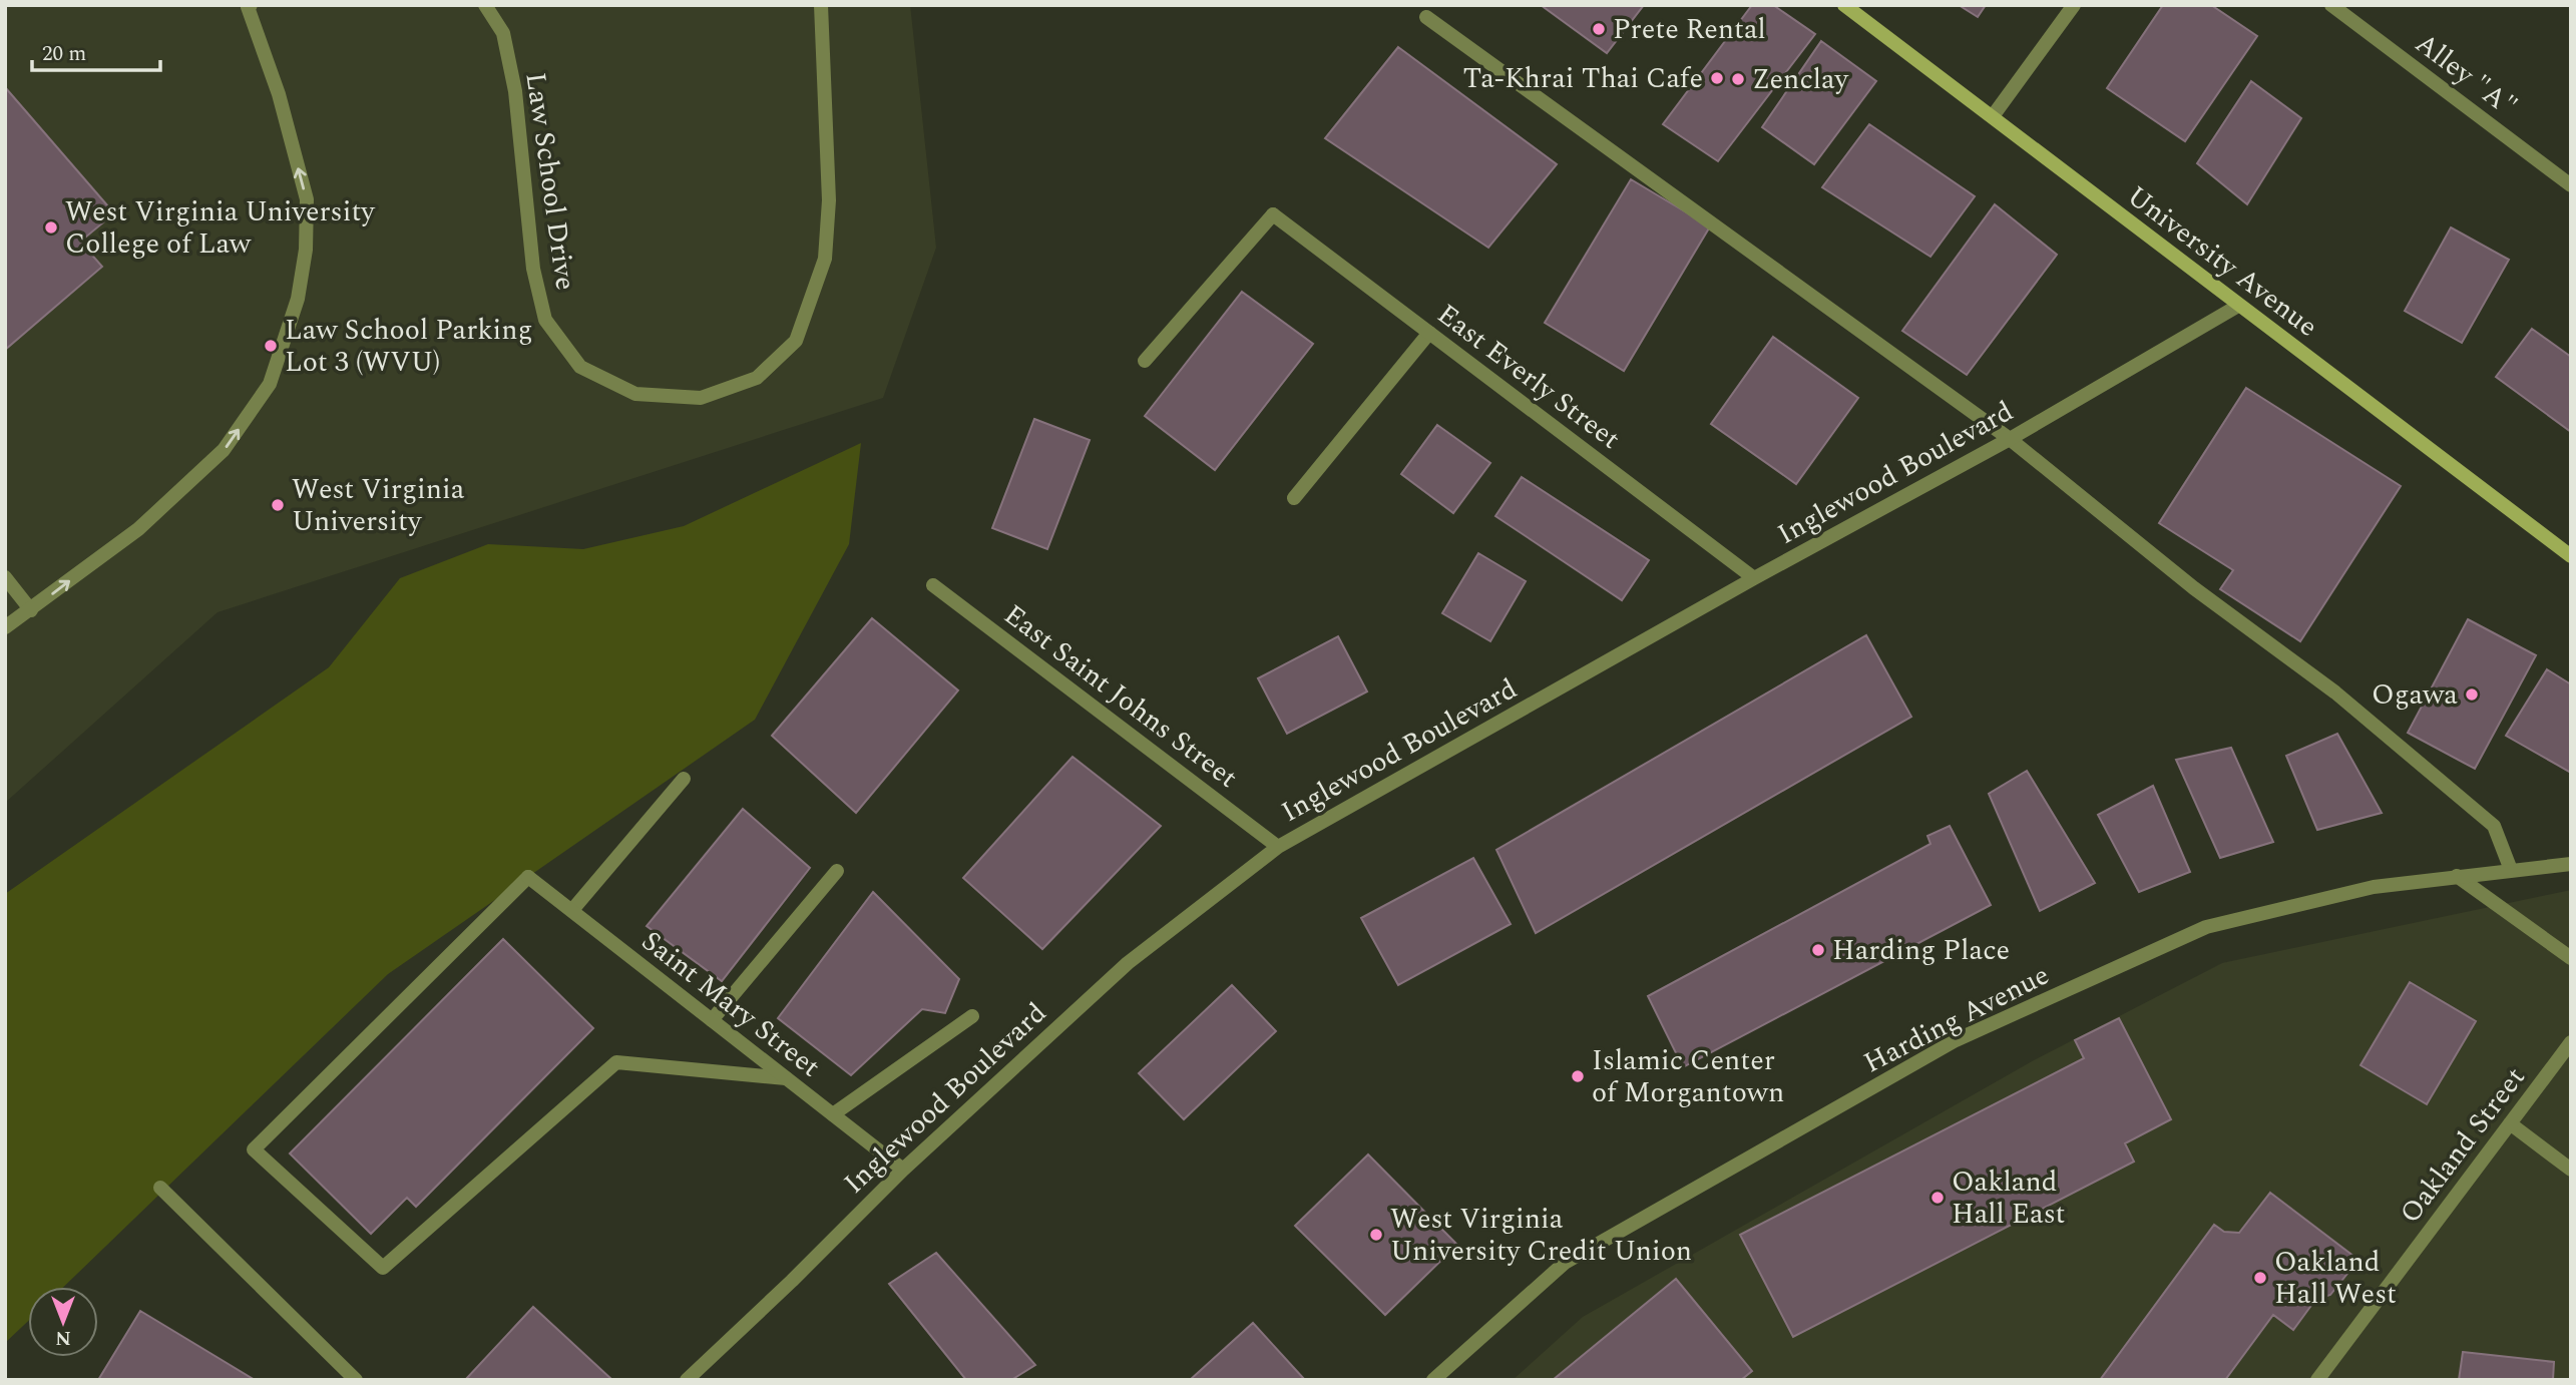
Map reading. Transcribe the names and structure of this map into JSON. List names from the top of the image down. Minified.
{"streets":{"street":["Alley \"A\"","Law School Drive","University Avenue","East Everly Street","Inglewood Boulevard","East Saint Johns Street","Saint Mary Street","Harding Avenue","Oakland Street"]},"crossings":[["University Avenue","Inglewood Boulevard"],["East Everly Street","Inglewood Boulevard"],["Inglewood Boulevard","East Saint Johns Street"],["Inglewood Boulevard","Saint Mary Street"]],"places":["Prete Rental","Ta-Khrai Thai Cafe","Zenclay","West Virginia University College of Law","Law School Parking Lot 3 (WVU)","West Virginia University","Ogawa","Harding Place","Islamic Center of Morgantown","Oakland Hall East","West Virginia University Credit Union","Oakland Hall West"],"scale_bar":"20 m","north":"bottom"}
